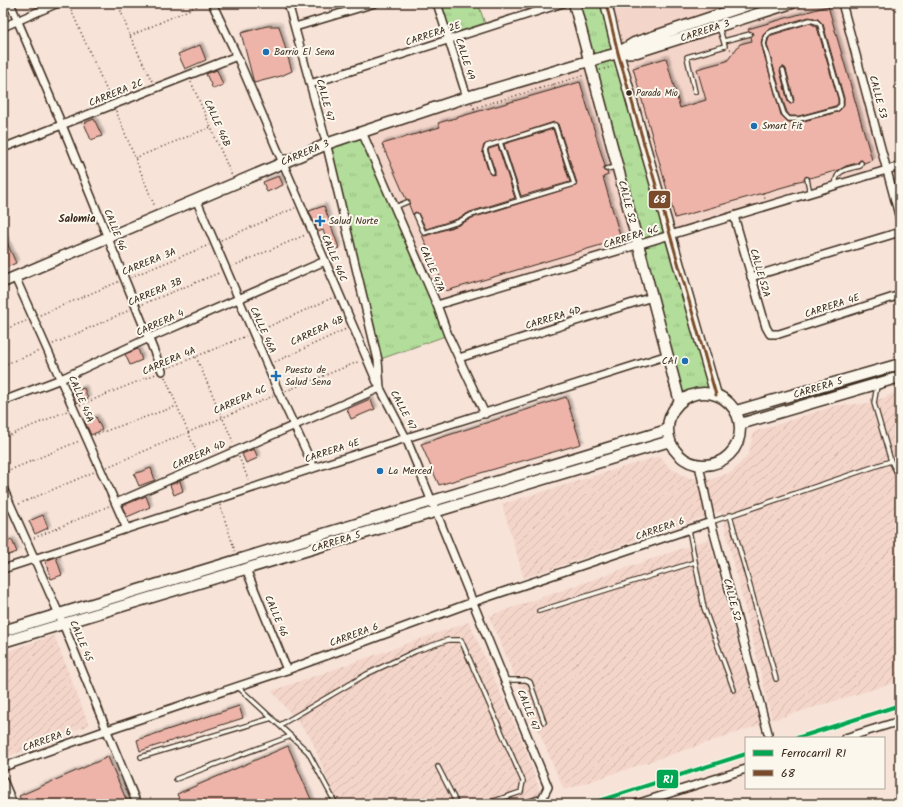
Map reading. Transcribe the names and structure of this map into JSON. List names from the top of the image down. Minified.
{"streets":{"main road":["CARRERA 3","CALLE 52","CARRERA 5"],"street":["CARRERA 2E","CALLE 49","CARRERA 2C","CALLE 53","CALLE 47","CALLE 46","CARRERA 4C","CALLE 46C","CALLE 47A","CALLE 52A","CARRERA 4E","CARRERA 4D","CARRERA 4","CALLE 46A","CALLE 45A","CARRERA 6","CALLE 45"],"path":["CALLE 46B","CARRERA 3A","CARRERA 3B","CARRERA 4B","CARRERA 4A"]},"crossings":[["CARRERA 3","CALLE 49"],["CARRERA 3","CALLE 47"],["CARRERA 3","CALLE 52"],["CARRERA 3","CALLE 46"],["CARRERA 3","CALLE 46C"],["CARRERA 3","CALLE 47A"],["CARRERA 3","CALLE 46A"],["CARRERA 3","CALLE 45A"],["CARRERA 2E","CALLE 49"],["CARRERA 2E","CALLE 47"],["CARRERA 2C","CALLE 46B"],["CARRERA 2C","CALLE 46"],["CARRERA 2C","CALLE 46C"],["CALLE 53","CARRERA 4C"],["CALLE 47","CALLE 46C"],["CALLE 47","CARRERA 4E"],["CALLE 47","CARRERA 4D"],["CALLE 47","CARRERA 5"],["CALLE 47","CARRERA 6"],["CALLE 52","CARRERA 4C"],["CALLE 52","CARRERA 4E"],["CALLE 52","CARRERA 4D"],["CALLE 52","CARRERA 5"],["CALLE 52","CARRERA 6"],["CALLE 46","CARRERA 3A"],["CALLE 46","CARRERA 3B"],["CALLE 46","CARRERA 4"],["CALLE 46","CARRERA 4A"],["CALLE 46","CARRERA 5"],["CALLE 46","CARRERA 6"],["CARRERA 4C","CALLE 46C"],["CARRERA 4C","CALLE 47A"],["CARRERA 4C","CALLE 52A"],["CARRERA 4C","CALLE 46A"],["CALLE 46C","CARRERA 3A"],["CALLE 46C","CARRERA 3B"],["CALLE 46C","CARRERA 4D"],["CALLE 46C","CARRERA 4"],["CALLE 46C","CARRERA 4B"],["CALLE 46C","CARRERA 4A"],["CARRERA 3A","CALLE 46A"],["CARRERA 3A","CALLE 45A"],["CALLE 47A","CARRERA 4E"],["CALLE 47A","CARRERA 4D"],["CALLE 52A","CARRERA 4E"],["CARRERA 3B","CALLE 46A"],["CARRERA 3B","CALLE 45A"],["CARRERA 4E","CALLE 46A"],["CARRERA 4E","CALLE 45A"],["CARRERA 4E","CALLE 45"],["CARRERA 4D","CALLE 46A"],["CARRERA 4D","CALLE 45A"],["CARRERA 4","CALLE 46A"],["CARRERA 4","CALLE 45A"],["CALLE 46A","CARRERA 4B"],["CALLE 46A","CARRERA 4A"],["CARRERA 4A","CALLE 45A"],["CARRERA 5","CALLE 45"],["CARRERA 6","CALLE 45"]],"districts":["Salomia"],"places":{"other":["Barrio El Sena","Parada Mio","Smart Fit","CAI","La Merced"],"health":["Salud Norte","Puesto de Salud Sena"]},"lines":["transit line 68","rail line R1"],"legend":["Ferrocarril R1","68"]}
